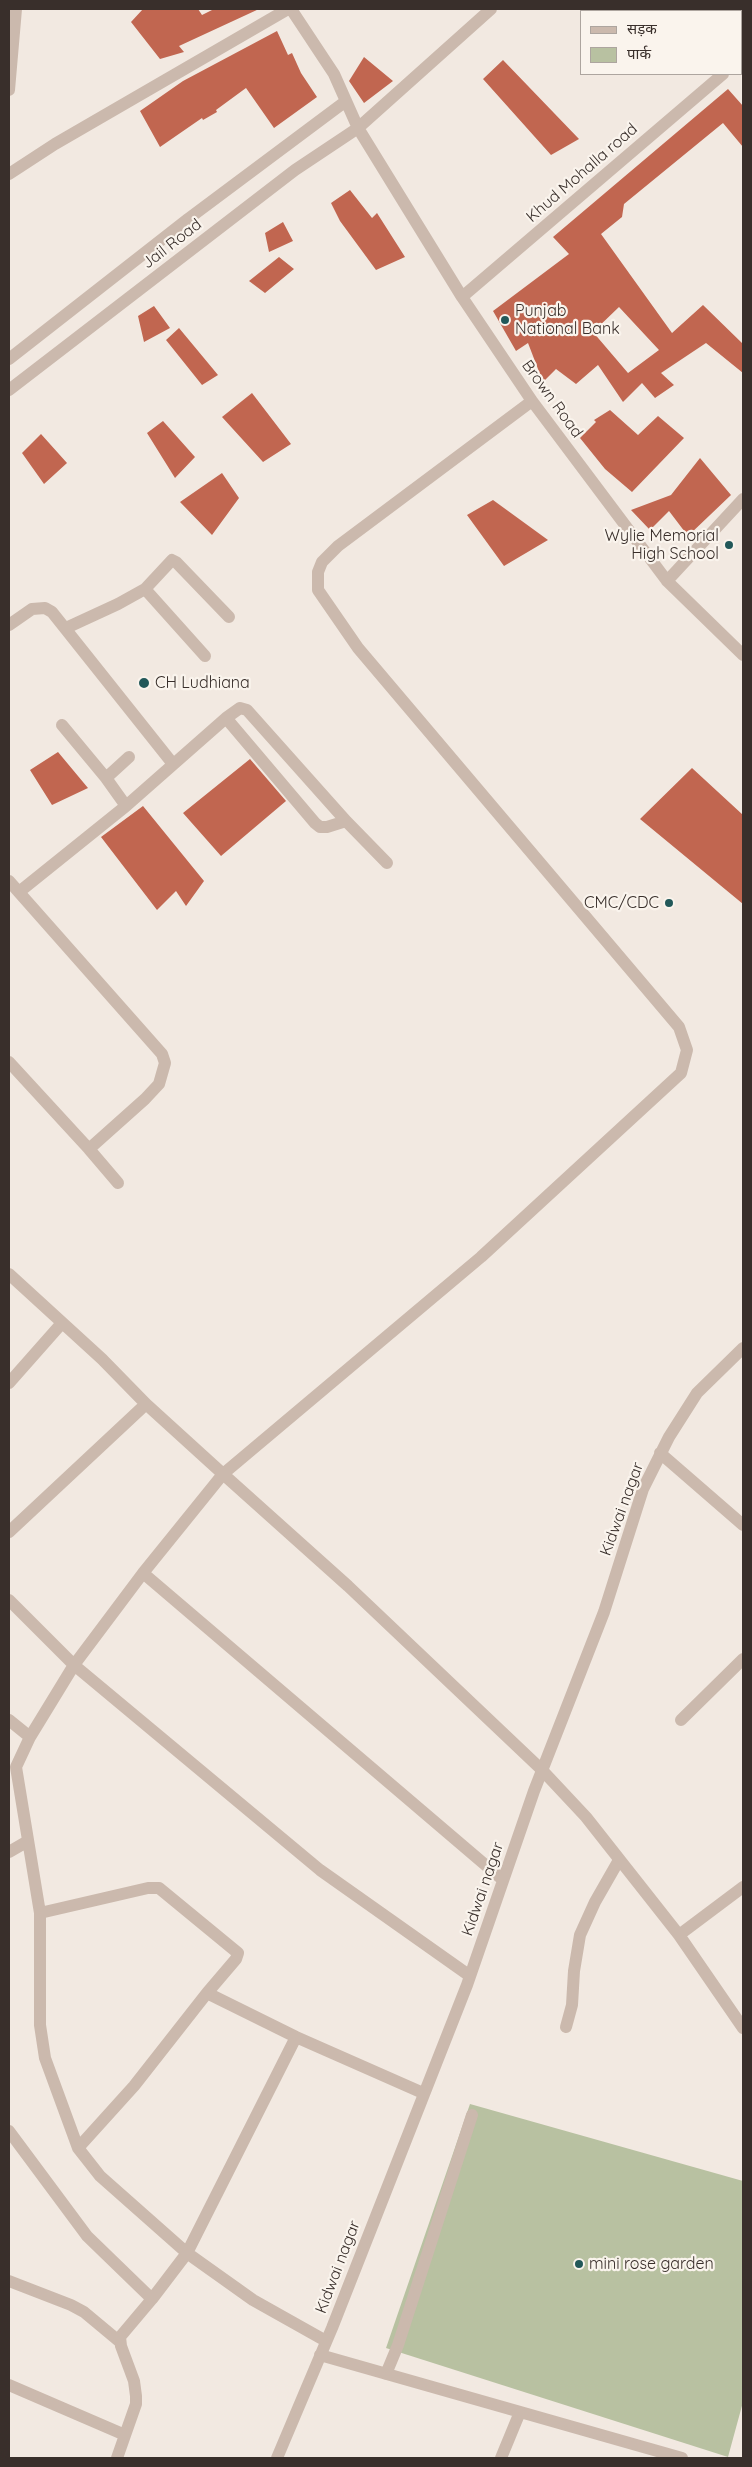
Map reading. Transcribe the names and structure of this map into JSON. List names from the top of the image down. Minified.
{"streets":{"street":["Khud Mohalla road","Jail Road","Brown Road","Kidwai nagar"]},"crossings":[["Khud Mohalla road","Brown Road"],["Jail Road","Brown Road"]],"places":["Punjab National Bank","Wylie Memorial High School","CH Ludhiana","CMC/CDC","mini rose garden"],"legend":["सड़क","पार्क"]}
